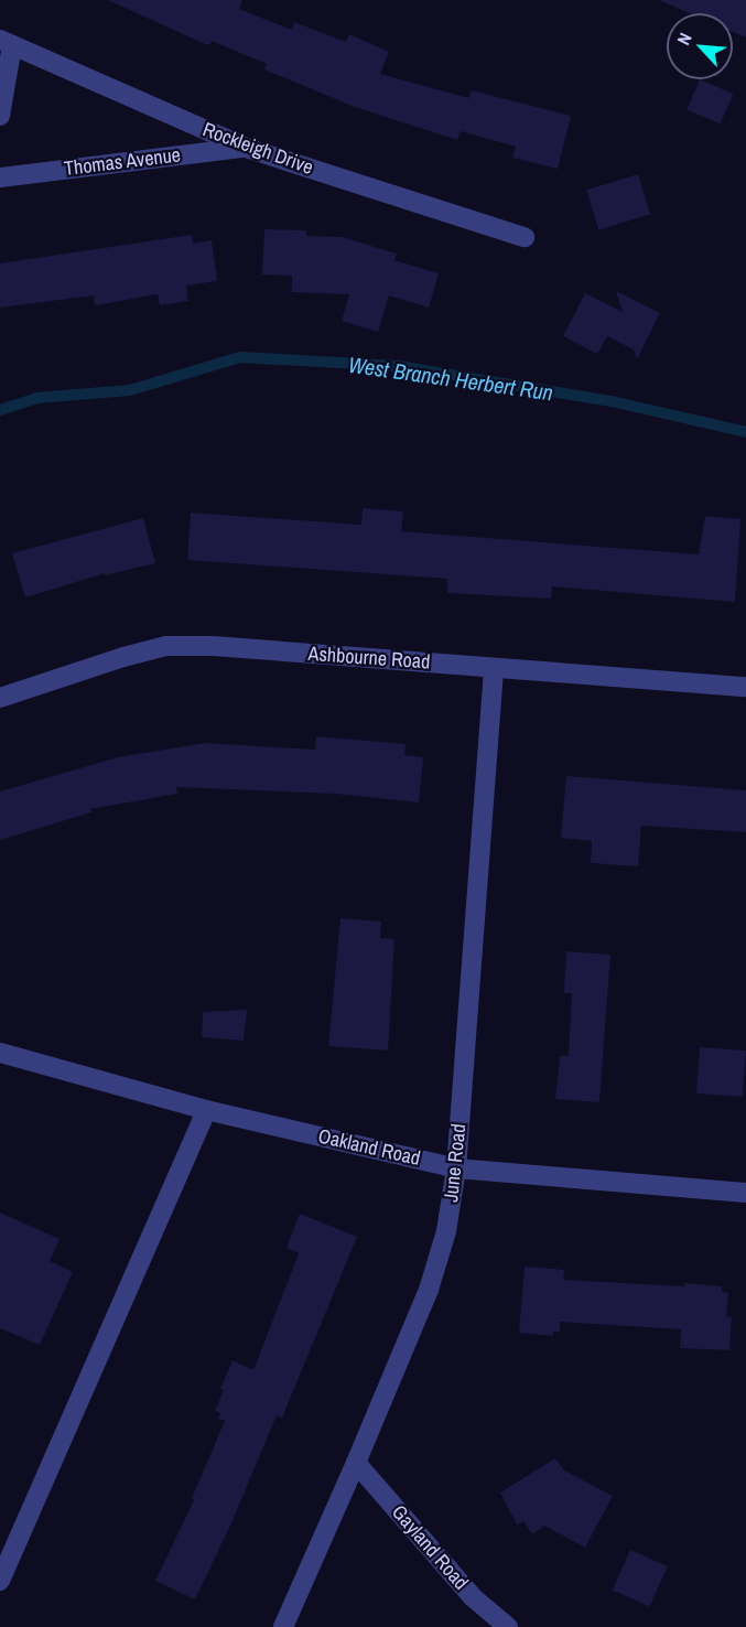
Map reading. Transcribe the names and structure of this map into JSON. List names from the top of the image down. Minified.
{"streets":{"street":["Rockleigh Drive","Thomas Avenue","Ashbourne Road","Oakland Road","June Road","Gayland Road"]},"crossings":[["Rockleigh Drive","Thomas Avenue"],["Ashbourne Road","June Road"],["Oakland Road","June Road"],["June Road","Gayland Road"]],"water":["West Branch Herbert Run"],"north":"top left"}
